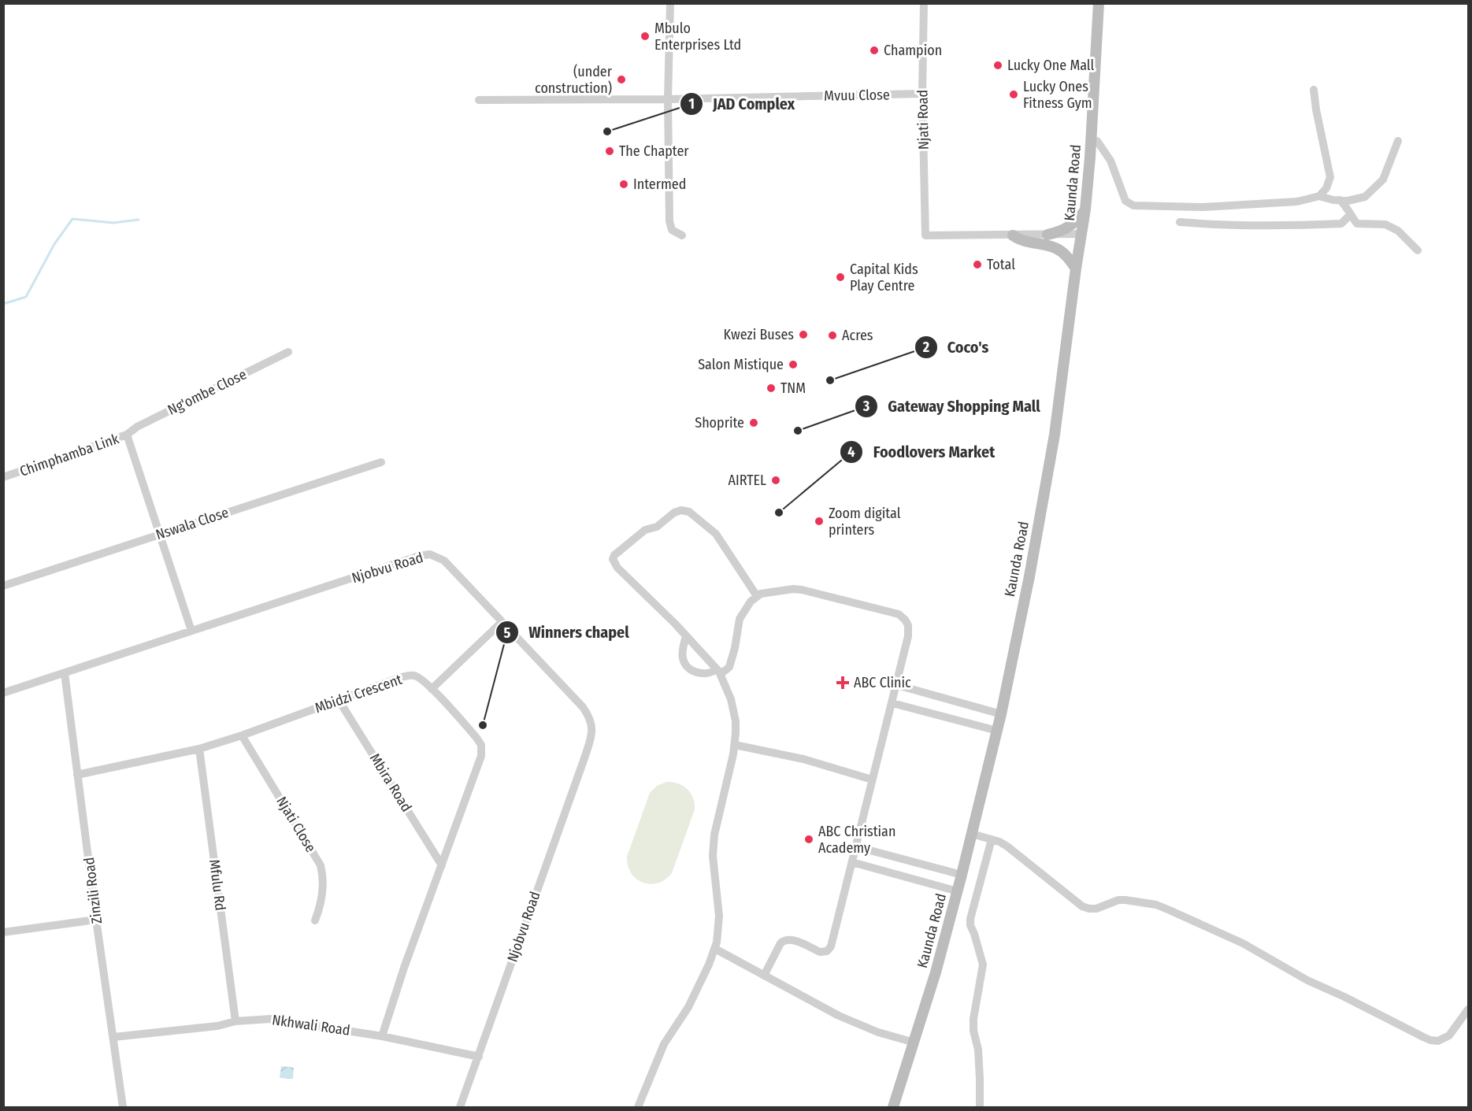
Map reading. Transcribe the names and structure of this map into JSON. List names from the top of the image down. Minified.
{"streets":{"main road":["Kaunda Road"],"street":["Mvuu Close","Njati Road","Ng'ombe Close","Chimphamba Link","Nswala Close","Njobvu Road","Mbidzi Crescent","Mbira Road","Njati Close","Mfulu Rd","Zinzili Road","Nkhwali Road"]},"crossings":[["Mvuu Close","Njati Road"],["Ng'ombe Close","Chimphamba Link"],["Chimphamba Link","Nswala Close"],["Chimphamba Link","Njobvu Road"],["Njobvu Road","Zinzili Road"],["Njobvu Road","Nkhwali Road"],["Mbidzi Crescent","Mbira Road"],["Mbidzi Crescent","Njati Close"],["Mbidzi Crescent","Mfulu Rd"],["Mbidzi Crescent","Zinzili Road"],["Mbidzi Crescent","Nkhwali Road"],["Mfulu Rd","Nkhwali Road"],["Zinzili Road","Nkhwali Road"]],"places":{"other":["Mbulo Enterprises Ltd","Champion","Lucky One Mall","(under construction)","Lucky Ones Fitness Gym","JAD Complex","The Chapter","Intermed","Total","Capital Kids Play Centre","Kwezi Buses","Acres","Salon Mistique","Coco's","TNM","Shoprite","Gateway Shopping Mall","AIRTEL","Foodlovers Market","Zoom digital printers","Winners chapel","ABC Christian Academy"],"health":["ABC Clinic"]}}
